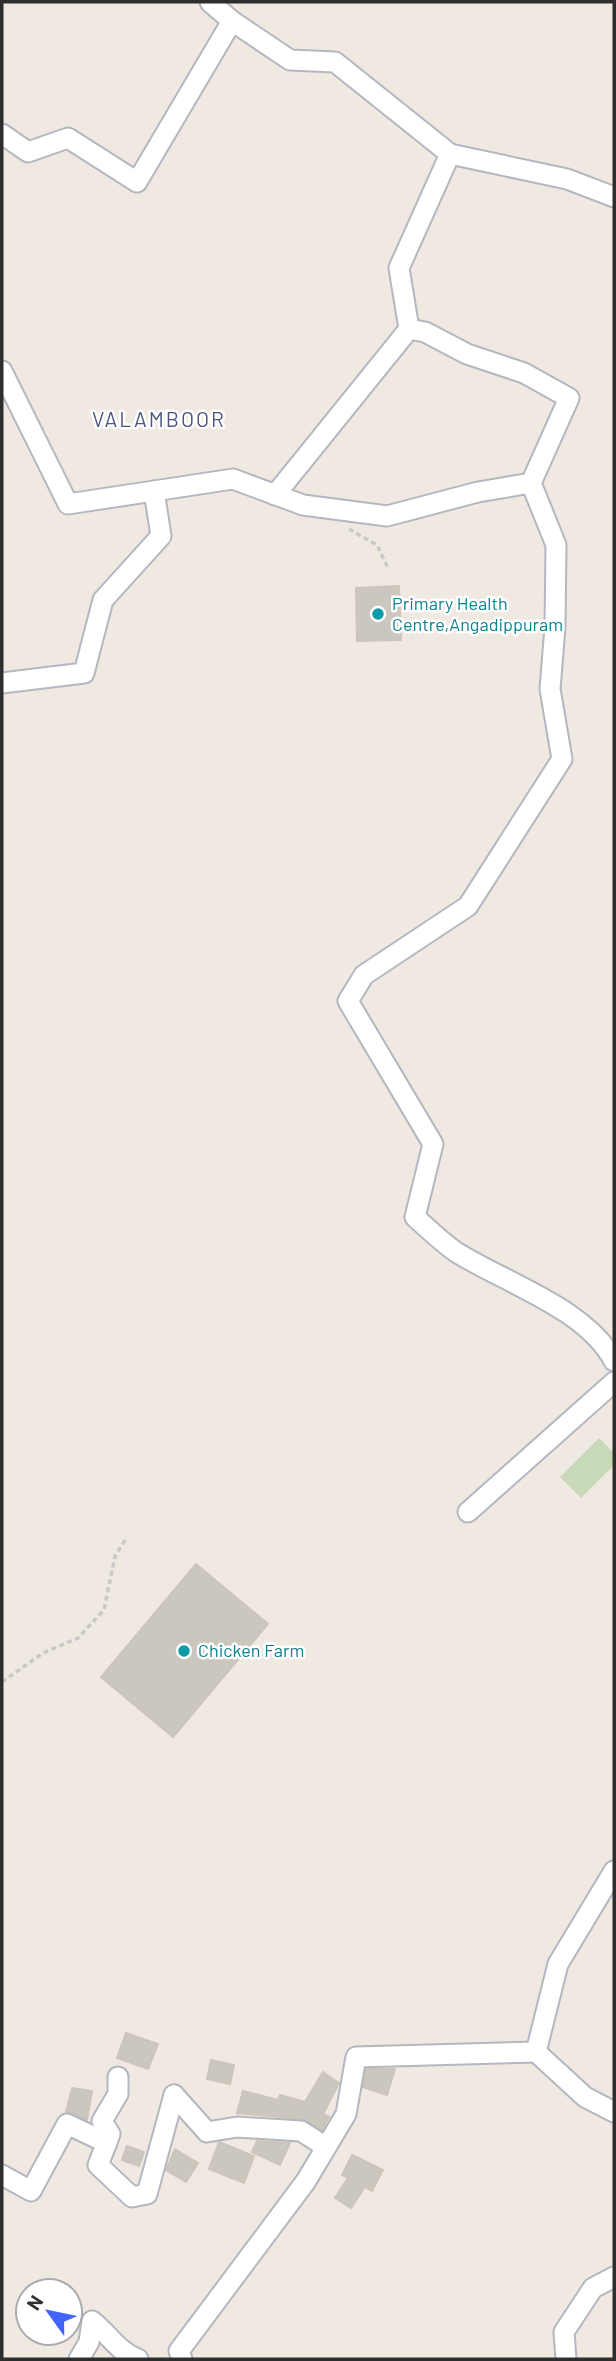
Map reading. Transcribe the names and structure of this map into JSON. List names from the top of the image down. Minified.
{"districts":["VALAMBOOR"],"places":["Primary Health Centre,Angadippuram","Chicken Farm"],"north":"top left"}
